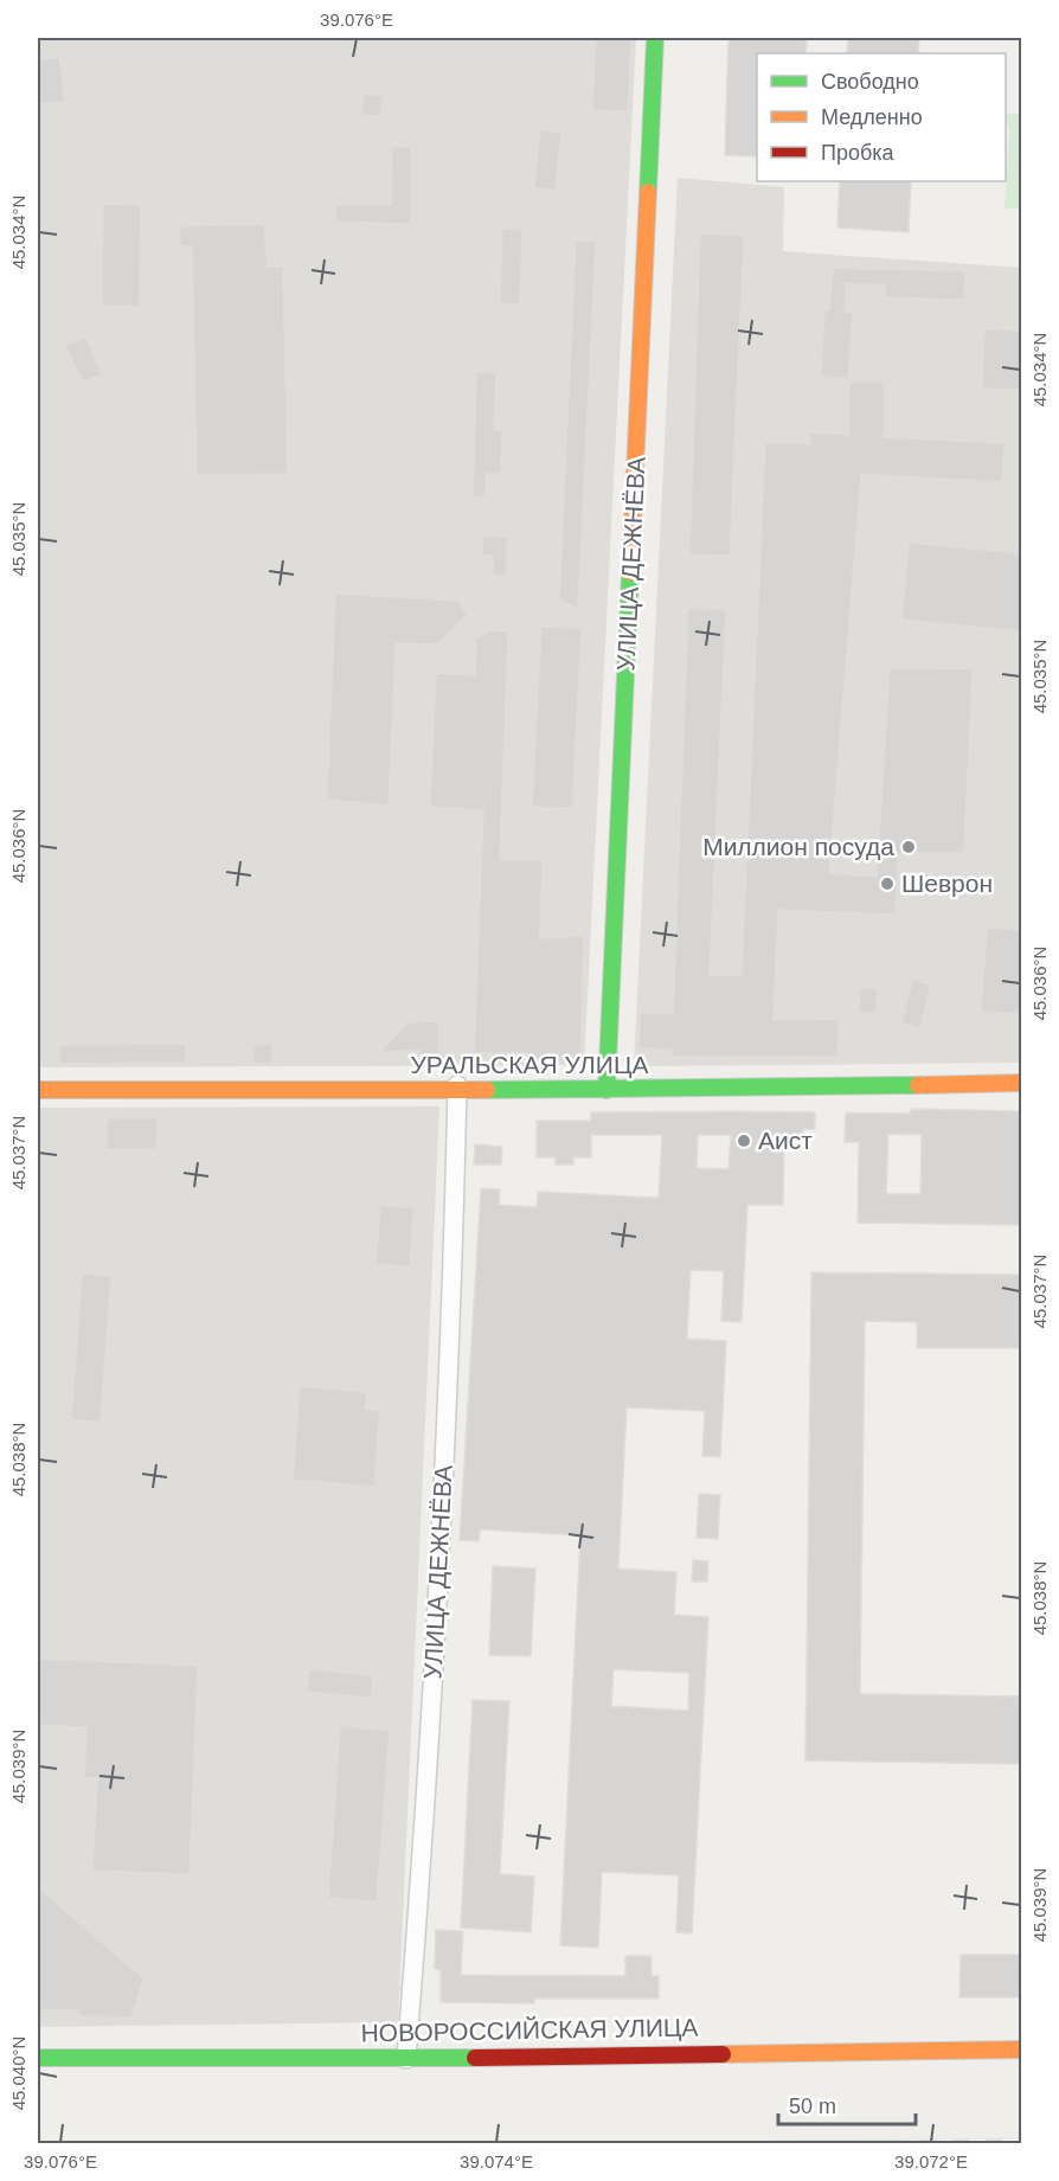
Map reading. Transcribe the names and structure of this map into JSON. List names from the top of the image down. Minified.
{"streets":{"street":["УЛИЦА ДЕЖНЁВА","УРАЛЬСКАЯ УЛИЦА","НОВОРОССИЙСКАЯ УЛИЦА"]},"crossings":[["УЛИЦА ДЕЖНЁВА","УРАЛЬСКАЯ УЛИЦА"],["УЛИЦА ДЕЖНЁВА","НОВОРОССИЙСКАЯ УЛИЦА"]],"places":["Миллион посуда","Шеврон","Аист"],"legend":["Свободно","Медленно","Пробка"],"scale_bar":"50 m","coordinates":["39.076°E","45.034°N","45.035°N","45.036°N","45.037°N","45.038°N","45.039°N","45.040°N","39.074°E","39.072°E"]}
